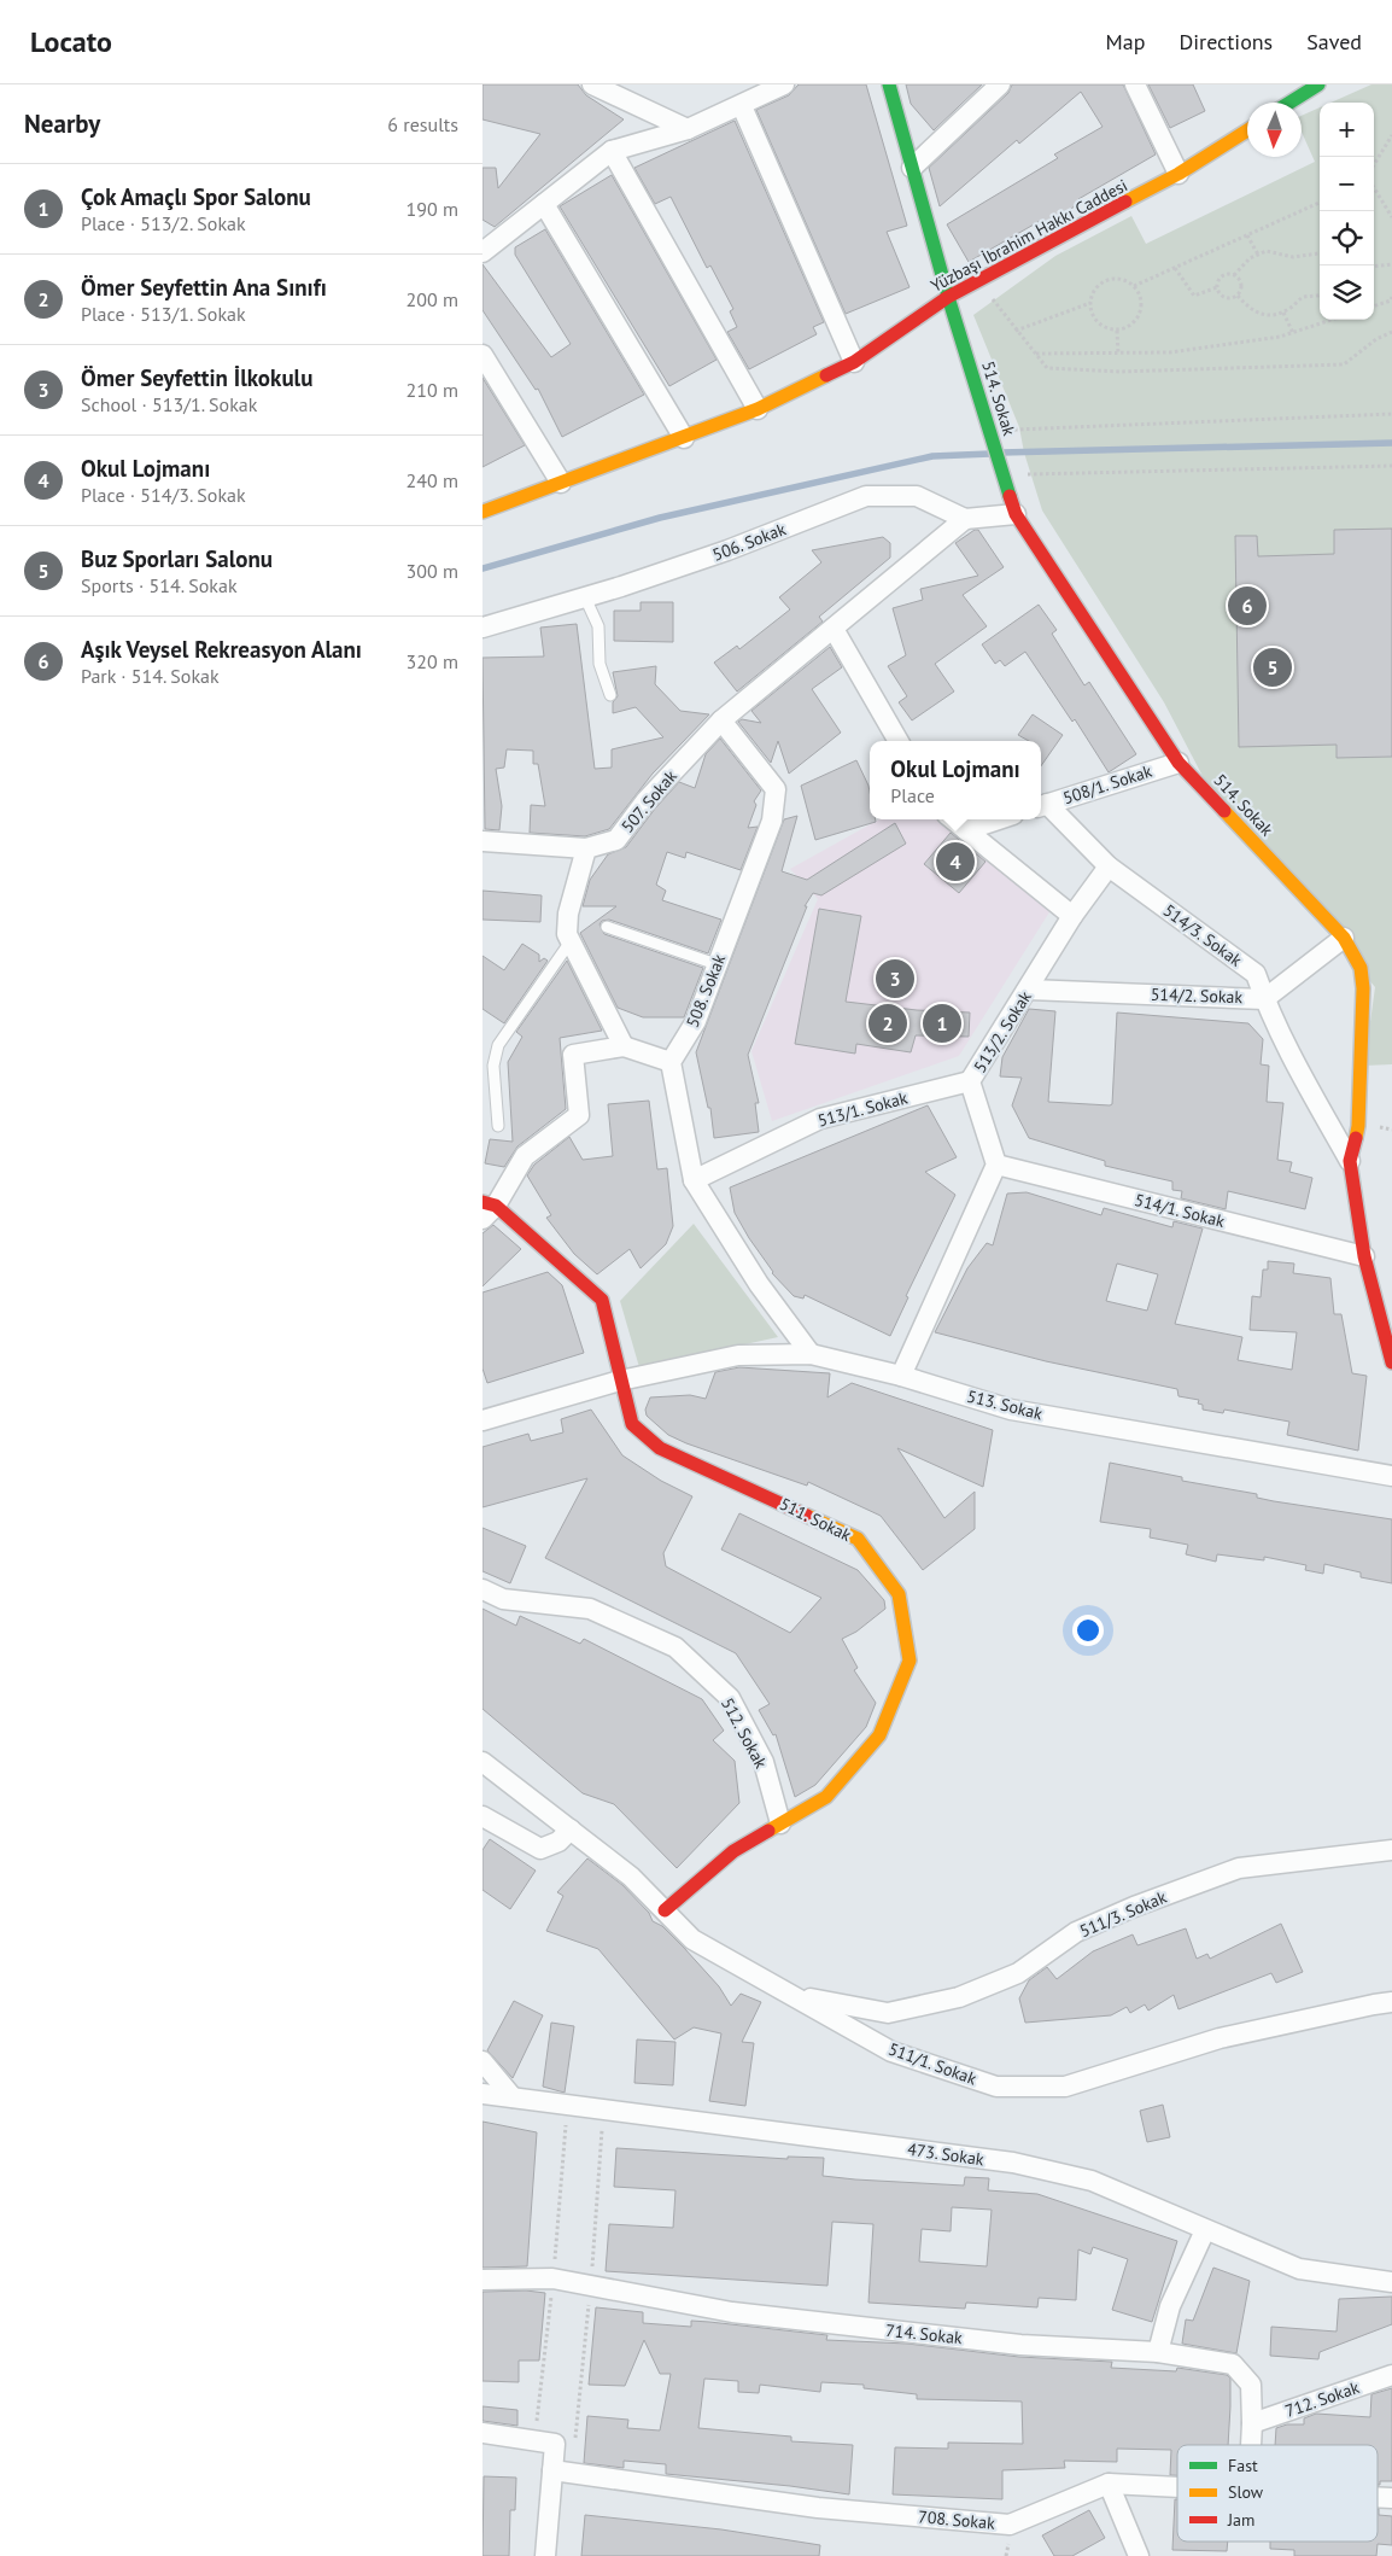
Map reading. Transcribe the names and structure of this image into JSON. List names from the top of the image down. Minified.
{"streets":{"street":["Yüzbaşı İbrahim Hakkı Caddesi","514. Sokak","506. Sokak","508/1. Sokak","507. Sokak","514/3. Sokak","508. Sokak","514/2. Sokak","513/2. Sokak","513/1. Sokak","514/1. Sokak","513. Sokak","511. Sokak","512. Sokak","511/3. Sokak","511/1. Sokak","473. Sokak","714. Sokak","712. Sokak","708. Sokak"]},"crossings":[["Yüzbaşı İbrahim Hakkı Caddesi","514. Sokak"],["514. Sokak","508/1. Sokak"],["514. Sokak","514/3. Sokak"],["514. Sokak","514/2. Sokak"],["514. Sokak","514/1. Sokak"],["506. Sokak","507. Sokak"],["508/1. Sokak","514/3. Sokak"],["507. Sokak","508. Sokak"],["514/3. Sokak","514/2. Sokak"],["514/3. Sokak","513/2. Sokak"],["514/2. Sokak","513/2. Sokak"],["513/2. Sokak","513/1. Sokak"],["513/2. Sokak","514/1. Sokak"],["513. Sokak","511. Sokak"],["511. Sokak","512. Sokak"],["511/3. Sokak","511/1. Sokak"],["714. Sokak","712. Sokak"]],"legend":["Fast","Slow","Jam"],"north":"bottom","page":{"header":"Locato","nav":["Map","Directions","Saved"],"heading":["Nearby","6 results"],"map_buttons":["+","−"],"list":[{"mark":"1","name":"Çok Amaçlı Spor Salonu","note":"Place · 513/2. Sokak","value":"190 m"},{"mark":"2","name":"Ömer Seyfettin Ana Sınıfı","note":"Place · 513/1. Sokak","value":"200 m"},{"mark":"3","name":"Ömer Seyfettin İlkokulu","note":"School · 513/1. Sokak","value":"210 m"},{"mark":"4","name":"Okul Lojmanı","note":"Place · 514/3. Sokak","value":"240 m"},{"mark":"5","name":"Buz Sporları Salonu","note":"Sports · 514. Sokak","value":"300 m"},{"mark":"6","name":"Aşık Veysel Rekreasyon Alanı","note":"Park · 514. Sokak","value":"320 m"}],"pins":["6","5","4","3","1","2"],"popup":["Okul Lojmanı","Place"]}}
